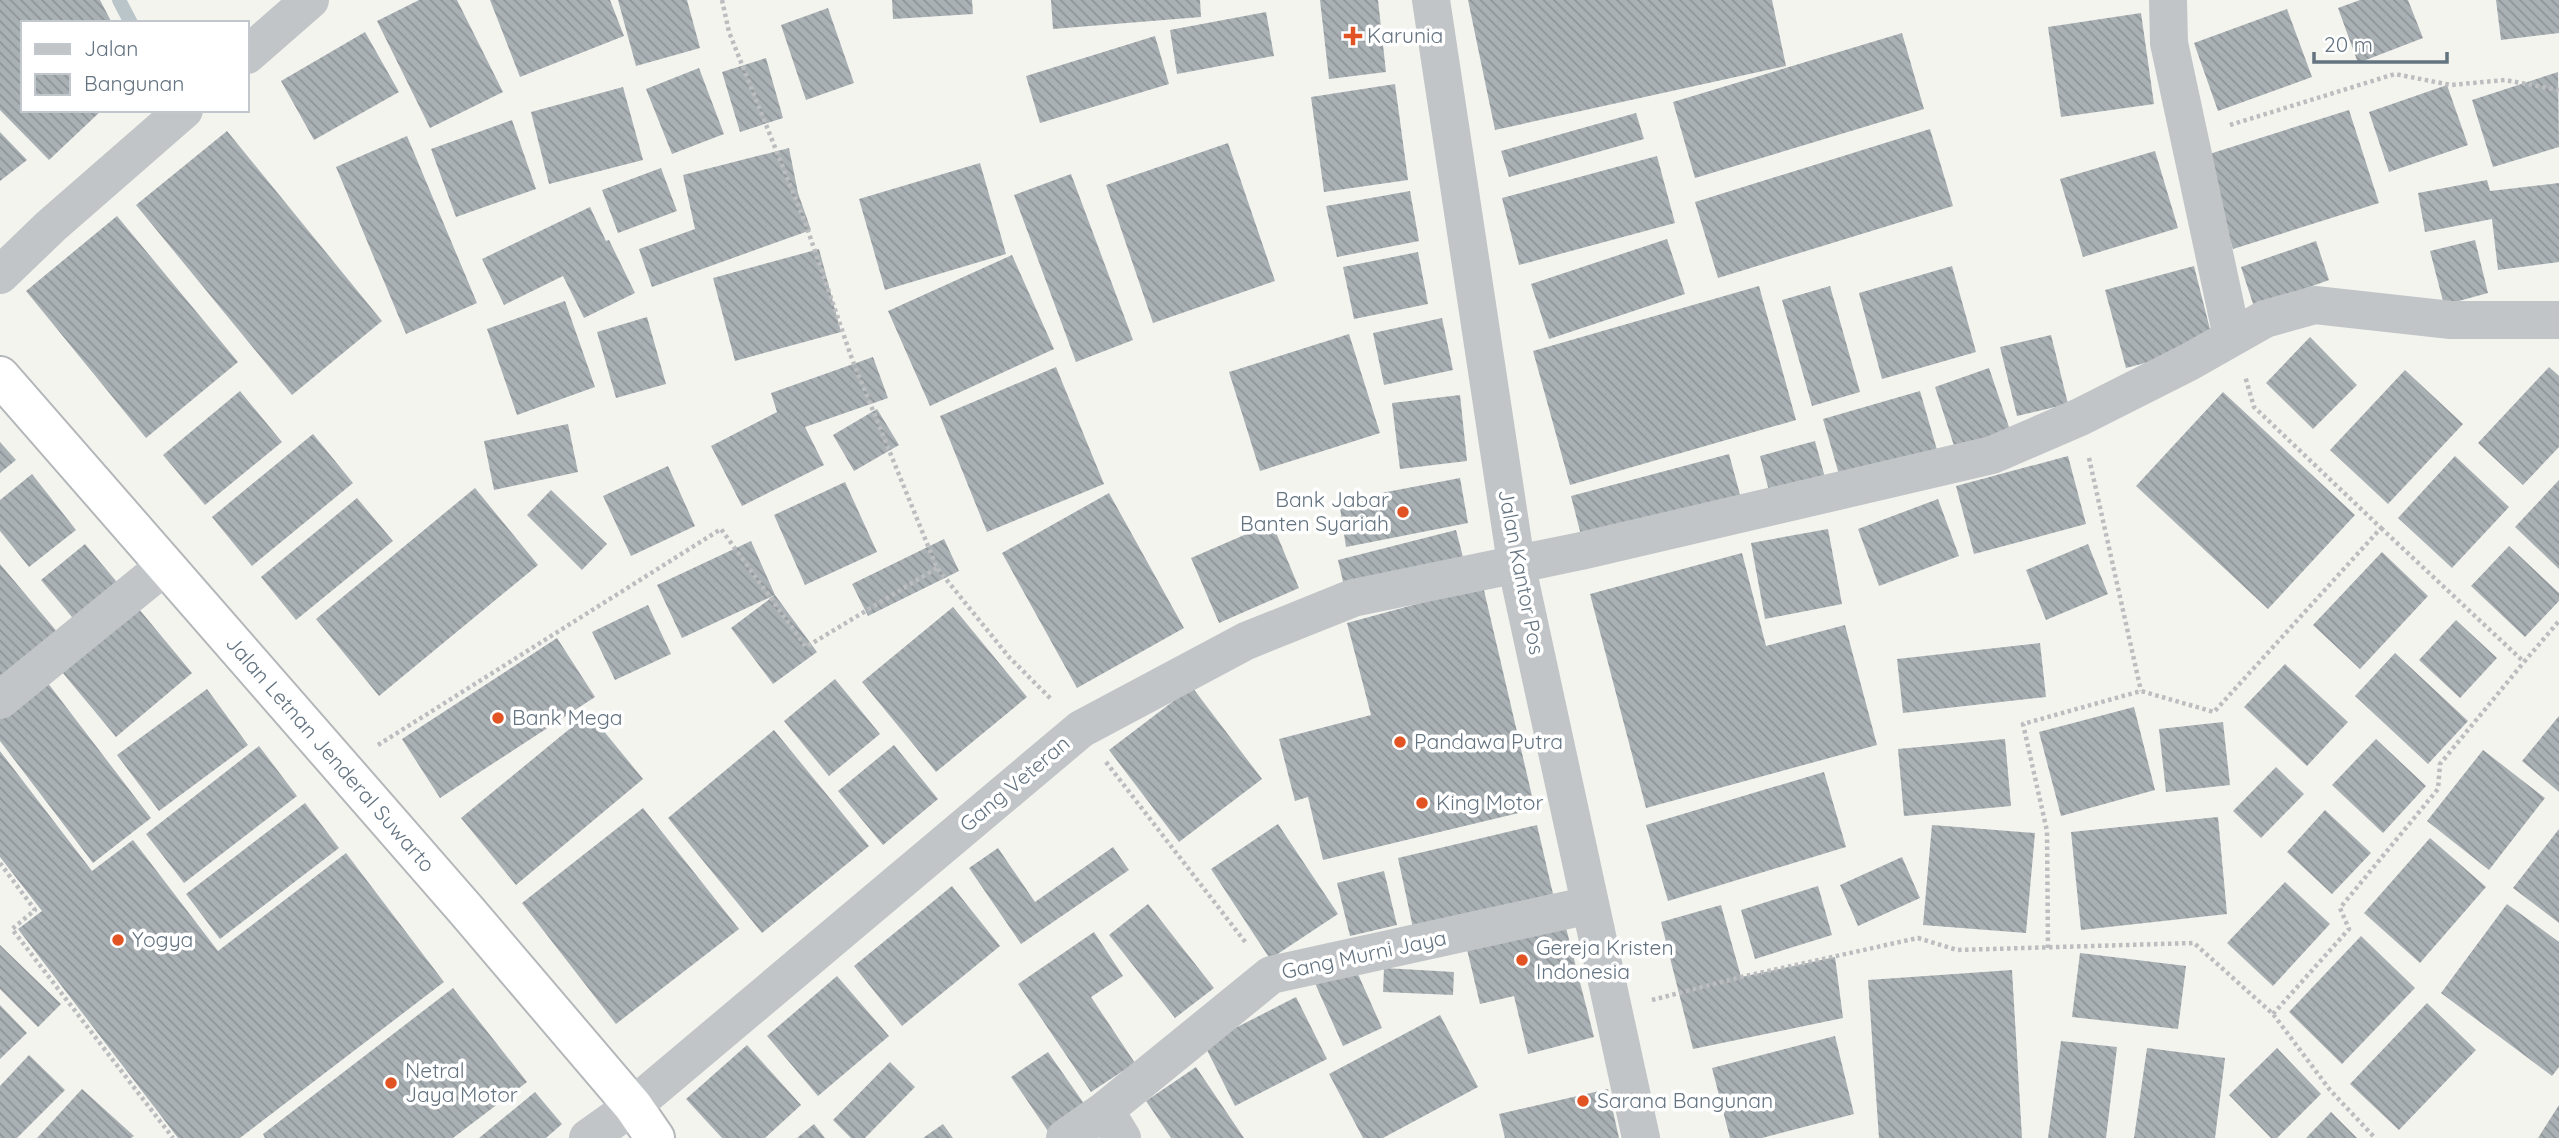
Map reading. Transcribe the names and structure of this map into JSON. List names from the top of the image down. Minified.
{"streets":{"highway":["Jalan Letnan Jenderal Suwarto"],"street":["Jalan Kantor Pos","Gang Veteran","Gang Murni Jaya"]},"crossings":[["Jalan Kantor Pos","Gang Veteran"],["Jalan Kantor Pos","Gang Murni Jaya"],["Jalan Letnan Jenderal Suwarto","Gang Veteran"]],"places":{"health":["Karunia"],"other":["Bank Jabar Banten Syariah","Bank Mega","Pandawa Putra","King Motor","Yogya","Gereja Kristen Indonesia","Netral Jaya Motor","Sarana Bangunan"]},"legend":["Jalan","Bangunan"],"scale_bar":"20 m"}
